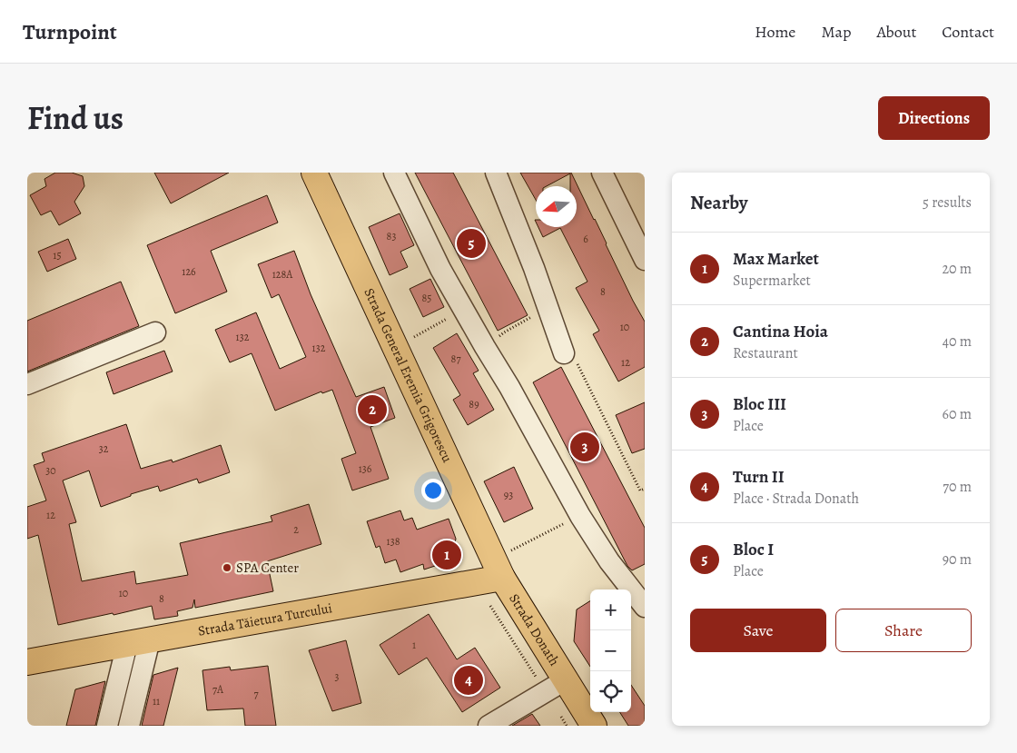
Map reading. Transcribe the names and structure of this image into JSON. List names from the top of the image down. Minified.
{"streets":{"main road":["Strada General Eremia Grigorescu","Strada Tăietura Turcului","Strada Donath"]},"crossings":[["Strada General Eremia Grigorescu","Strada Tăietura Turcului"],["Strada General Eremia Grigorescu","Strada Donath"],["Strada Tăietura Turcului","Strada Donath"]],"places":["SPA Center"],"house_numbers":["83","6","15","126","128A","8","85","10","132","132","87","12","89","32","136","30","93","12","2","138","10","8","1","3","7A","7","11"],"north":"left","page":{"header":"Turnpoint","nav":["Home","Map","About","Contact"],"title":"Find us","buttons":["Directions",["Save","Share"]],"heading":["Nearby","5 results"],"pins":["5","2","3","1","4"],"list":[{"mark":"1","name":"Max Market","note":"Supermarket","value":"20 m"},{"mark":"2","name":"Cantina Hoia","note":"Restaurant","value":"40 m"},{"mark":"3","name":"Bloc III","note":"Place","value":"60 m"},{"mark":"4","name":"Turn II","note":"Place · Strada Donath","value":"70 m"},{"mark":"5","name":"Bloc I","note":"Place","value":"90 m"}],"map_buttons":["+","−"]}}
